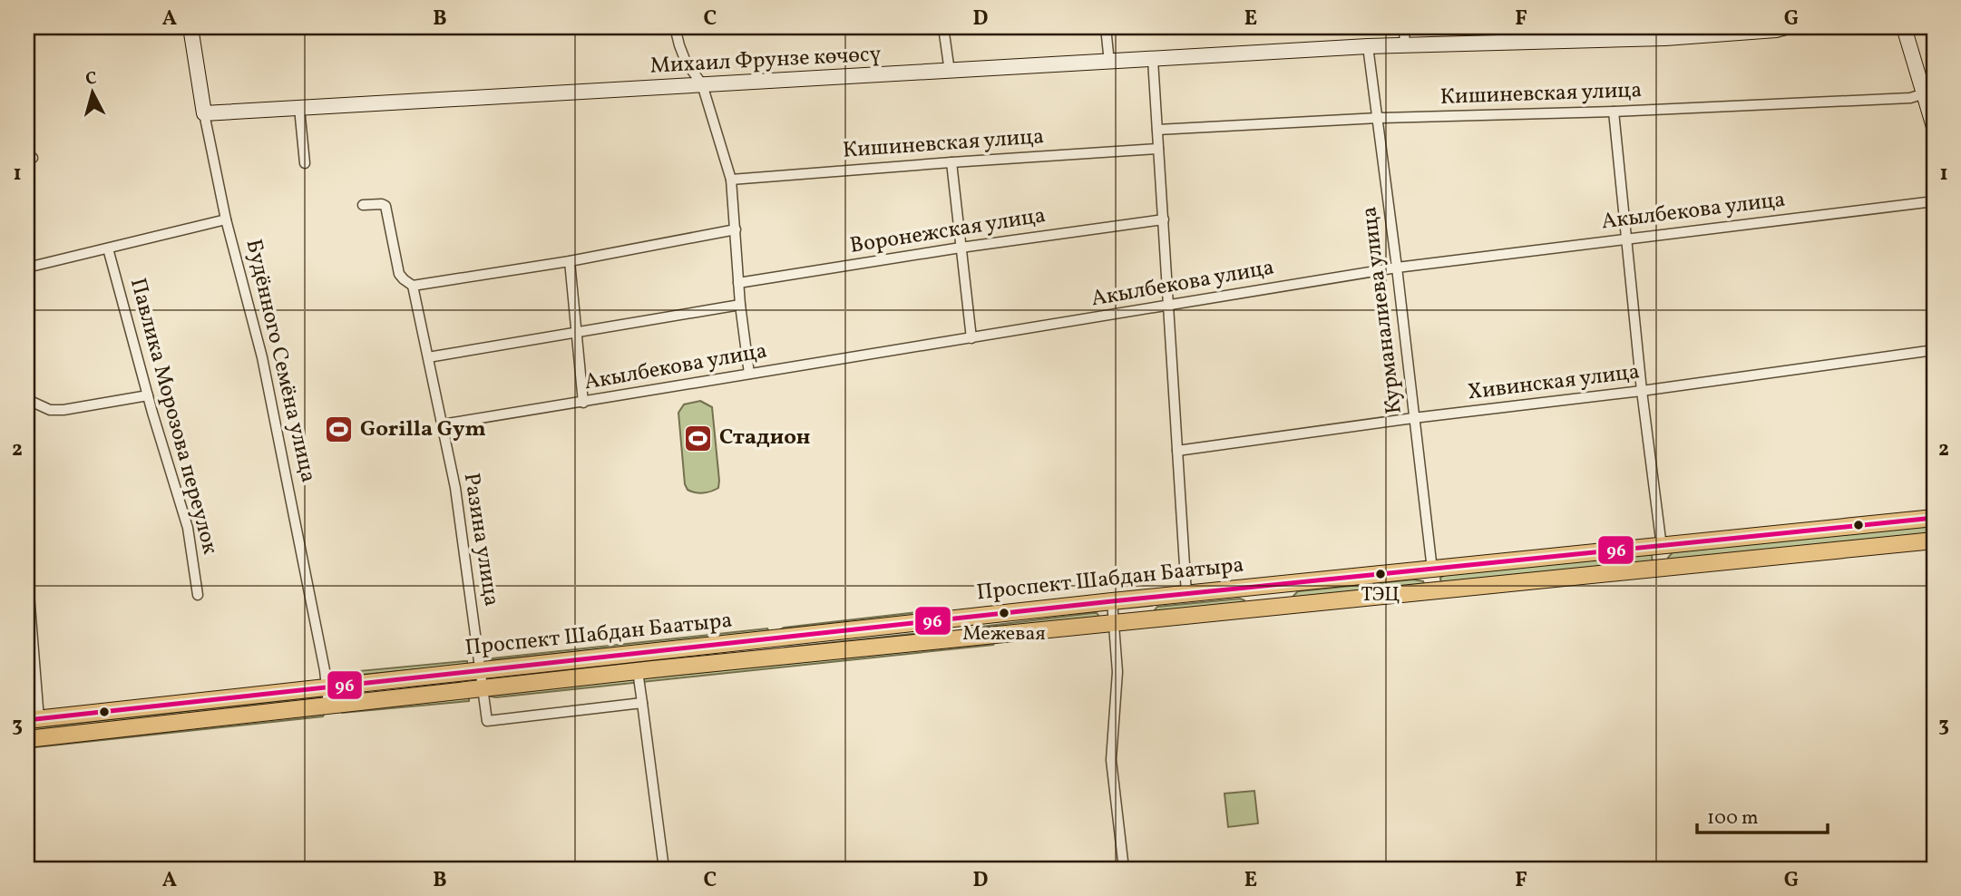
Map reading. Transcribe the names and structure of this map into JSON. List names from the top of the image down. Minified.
{"streets":{"main road":["Михаил Фрунзе көчөсү","Будённого Семёна улица","Проспект Шабдан Баатыра"],"street":["Кишиневская улица","Акылбекова улица","Воронежская улица","Курманалиева улица","Хивинская улица","Павлика Морозова переулок","Разина улица"]},"crossings":[["Михаил Фрунзе көчөсү","Курманалиева улица"],["Михаил Фрунзе көчөсү","Будённого Семёна улица"],["Кишиневская улица","Курманалиева улица"],["Акылбекова улица","Курманалиева улица"],["Акылбекова улица","Разина улица"],["Курманалиева улица","Хивинская улица"],["Курманалиева улица","Проспект Шабдан Баатыра"],["Будённого Семёна улица","Проспект Шабдан Баатыра"],["Разина улица","Проспект Шабдан Баатыра"]],"places":{"sports":["Gorilla Gym","Стадион"],"other":["ТЭЦ","Межевая"]},"lines":["transit line 96"],"scale_bar":"100 m","north":"top","grid":{"columns":["A","B","C","D","E","F","G"],"rows":["1","2","3"]}}
